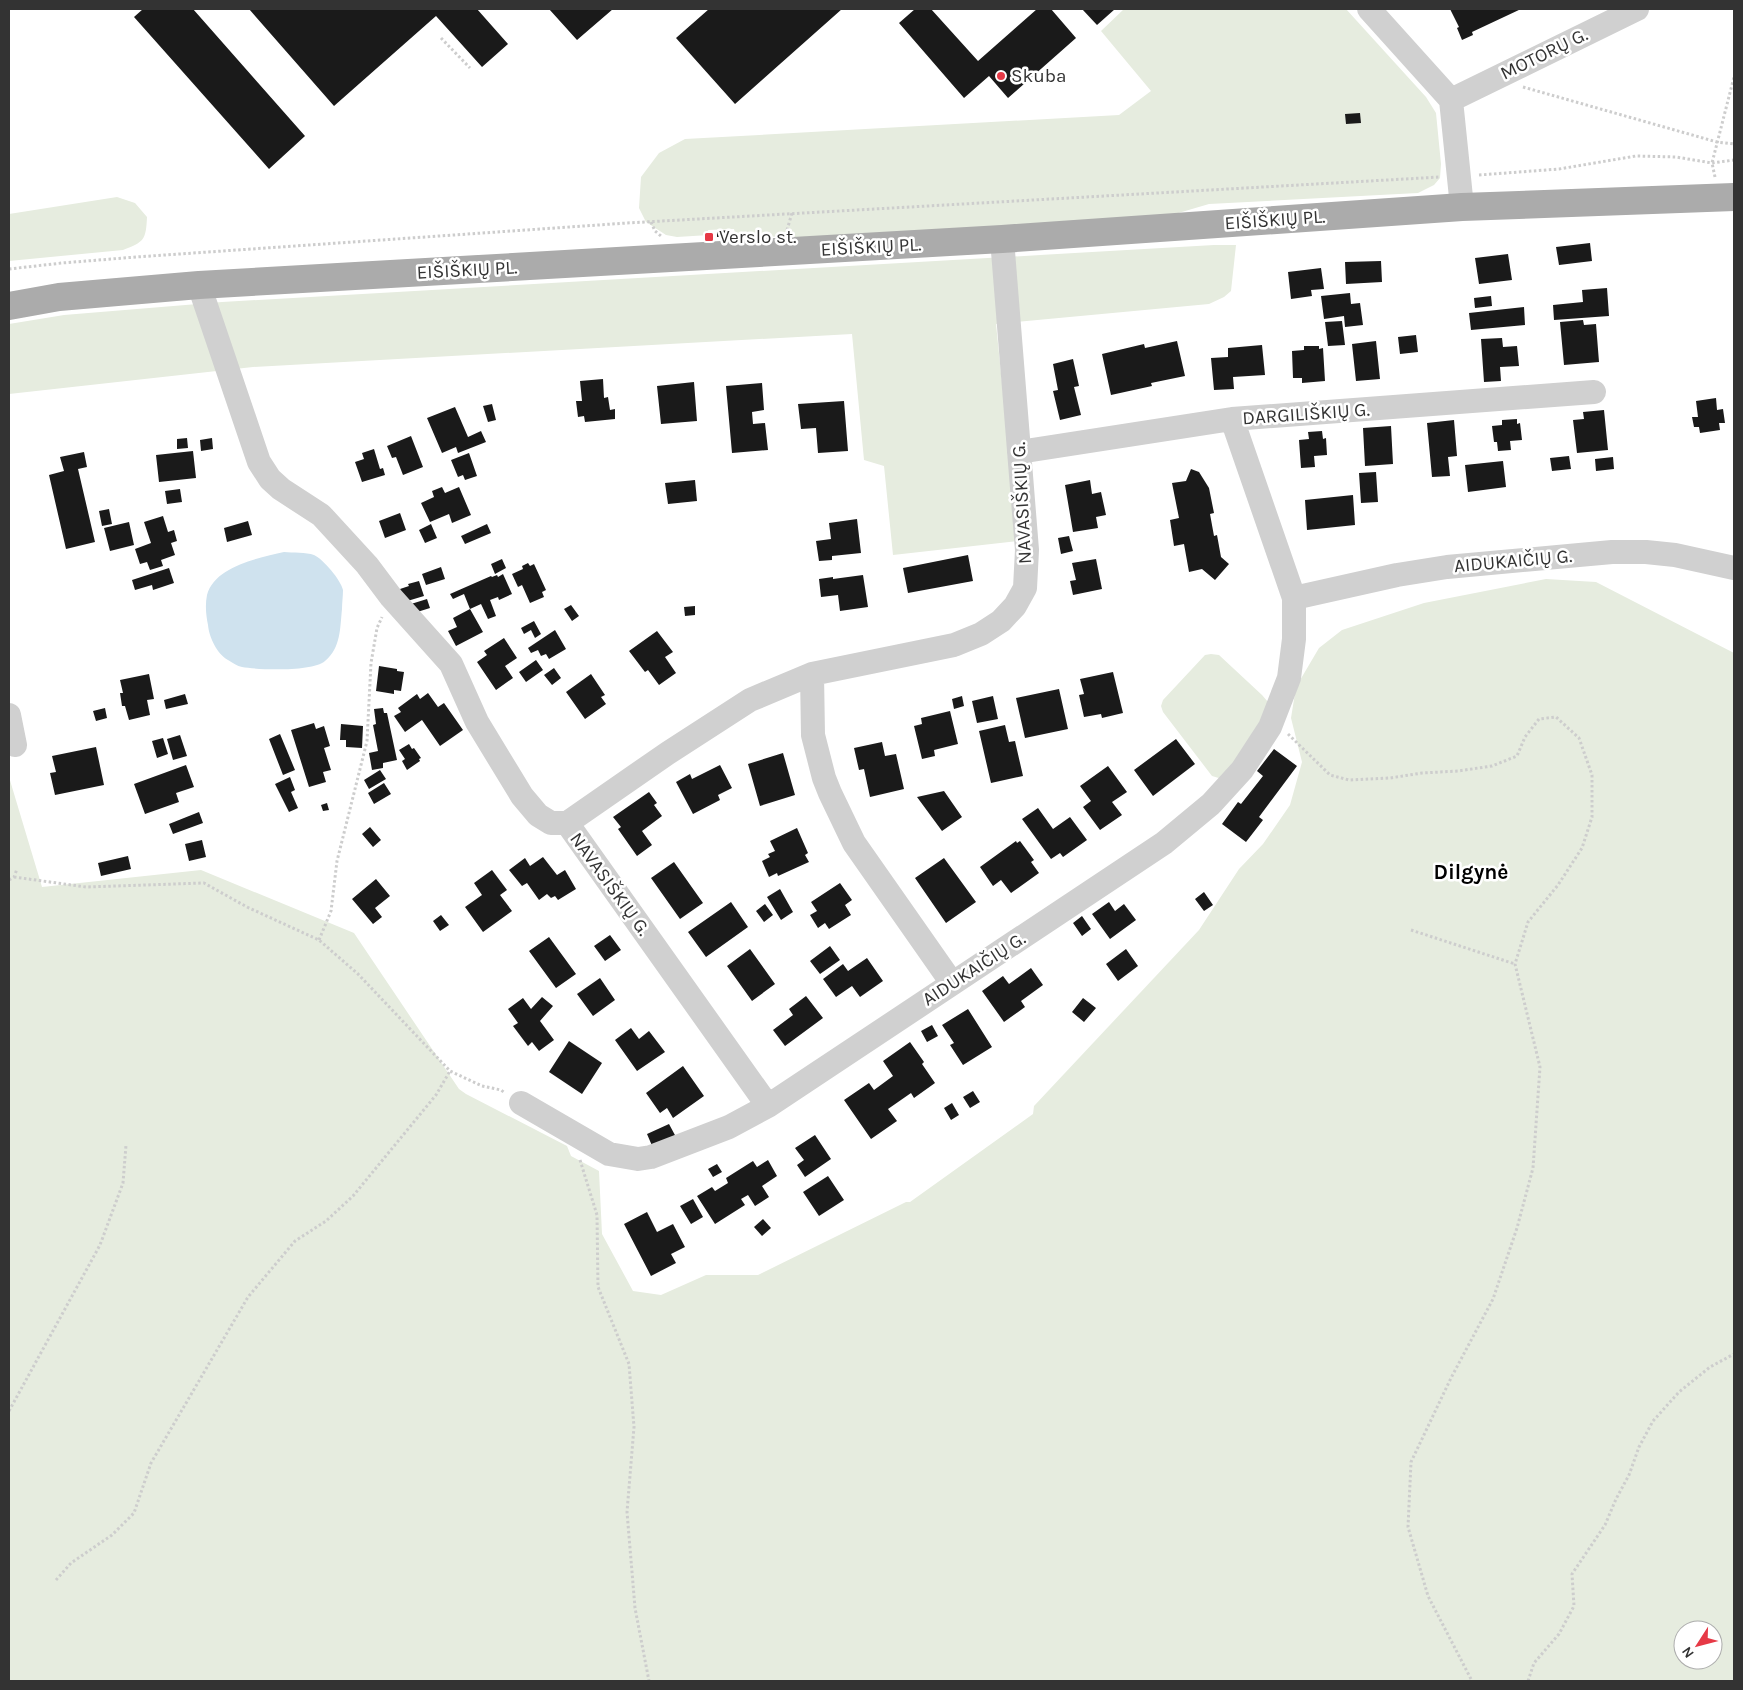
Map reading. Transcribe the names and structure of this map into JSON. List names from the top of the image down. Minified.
{"streets":{"main road":["EIŠIŠKIŲ PL."],"street":["MOTORŲ G.","DARGILIŠKIŲ G.","NAVASIŠKIŲ G.","AIDUKAIČIŲ G."]},"crossings":[["EIŠIŠKIŲ PL.","NAVASIŠKIŲ G."],["DARGILIŠKIŲ G.","NAVASIŠKIŲ G."],["DARGILIŠKIŲ G.","AIDUKAIČIŲ G."],["NAVASIŠKIŲ G.","AIDUKAIČIŲ G."]],"districts":["Dilgynė"],"places":{"other":["Skuba"],"transit":["Verslo st."]},"north":"bottom left"}
